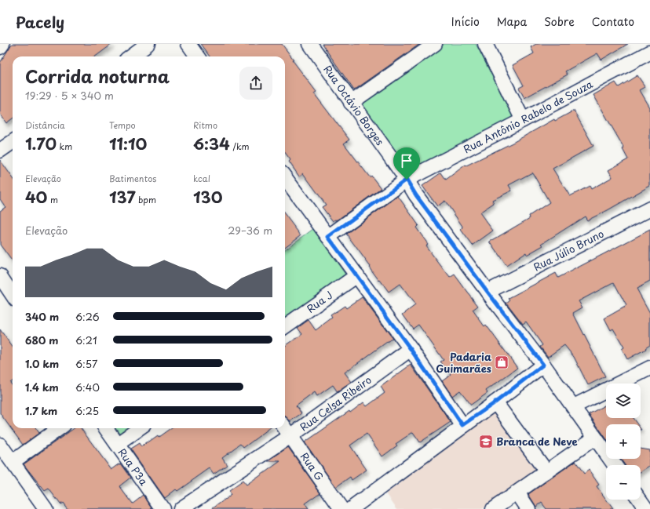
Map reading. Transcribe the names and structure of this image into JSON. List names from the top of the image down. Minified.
{"streets":{"street":["Rua Octávio Borges","Rua Antônio Rabelo de Souza","Rua Júlio Bruno","Rua J","Rua Celsa Ribeiro","Rua P3a","Rua G"]},"crossings":[["Rua Octávio Borges","Rua Antônio Rabelo de Souza"],["Rua Octávio Borges","Rua Júlio Bruno"],["Rua Celsa Ribeiro","Rua G"]],"places":{"shop":["Padaria Guimarães"],"school or university":["Branca de Neve"]},"page":{"header":"Pacely","nav":["Início","Mapa","Sobre","Contato"],"heading":["Corrida noturna","19:29 · 5 × 340 m"],"stats":[["Distância","1.70 km"],["Tempo","11:10"],["Ritmo","6:34 /km"],["Elevação","40 m"],["Batimentos","137 bpm"],["kcal","130"]],"chart":["Elevação","29–36 m"],"list":[{"name":"340 m","note":"6:26"},{"name":"680 m","note":"6:21"},{"name":"1.0 km","note":"6:57"},{"name":"1.4 km","note":"6:40"},{"name":"1.7 km","note":"6:25"}],"map_buttons":["+","−"]}}
